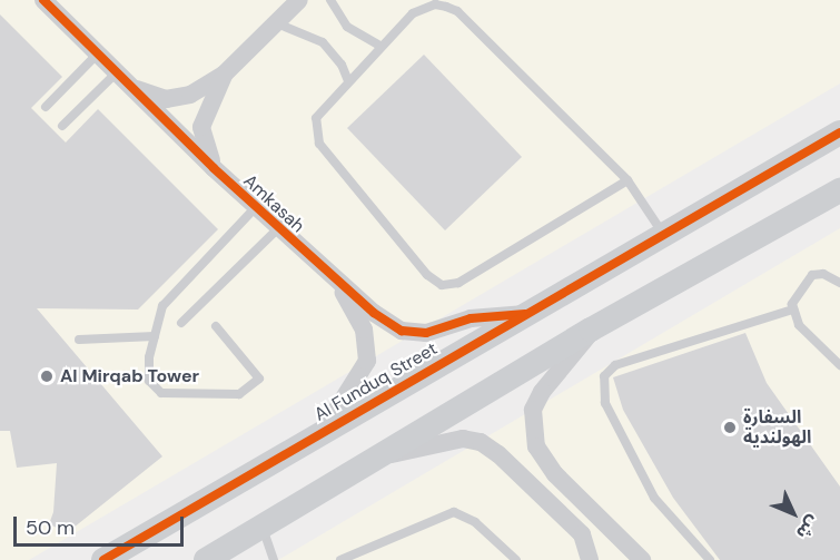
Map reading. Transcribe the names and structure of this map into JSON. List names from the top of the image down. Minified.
{"streets":{"street":["Amkasah","Al Funduq Street"]},"crossings":[["Amkasah","Al Funduq Street"]],"places":["Al Mirqab Tower","السفارة الهولندية"],"scale_bar":"50 m","north":"bottom right"}
